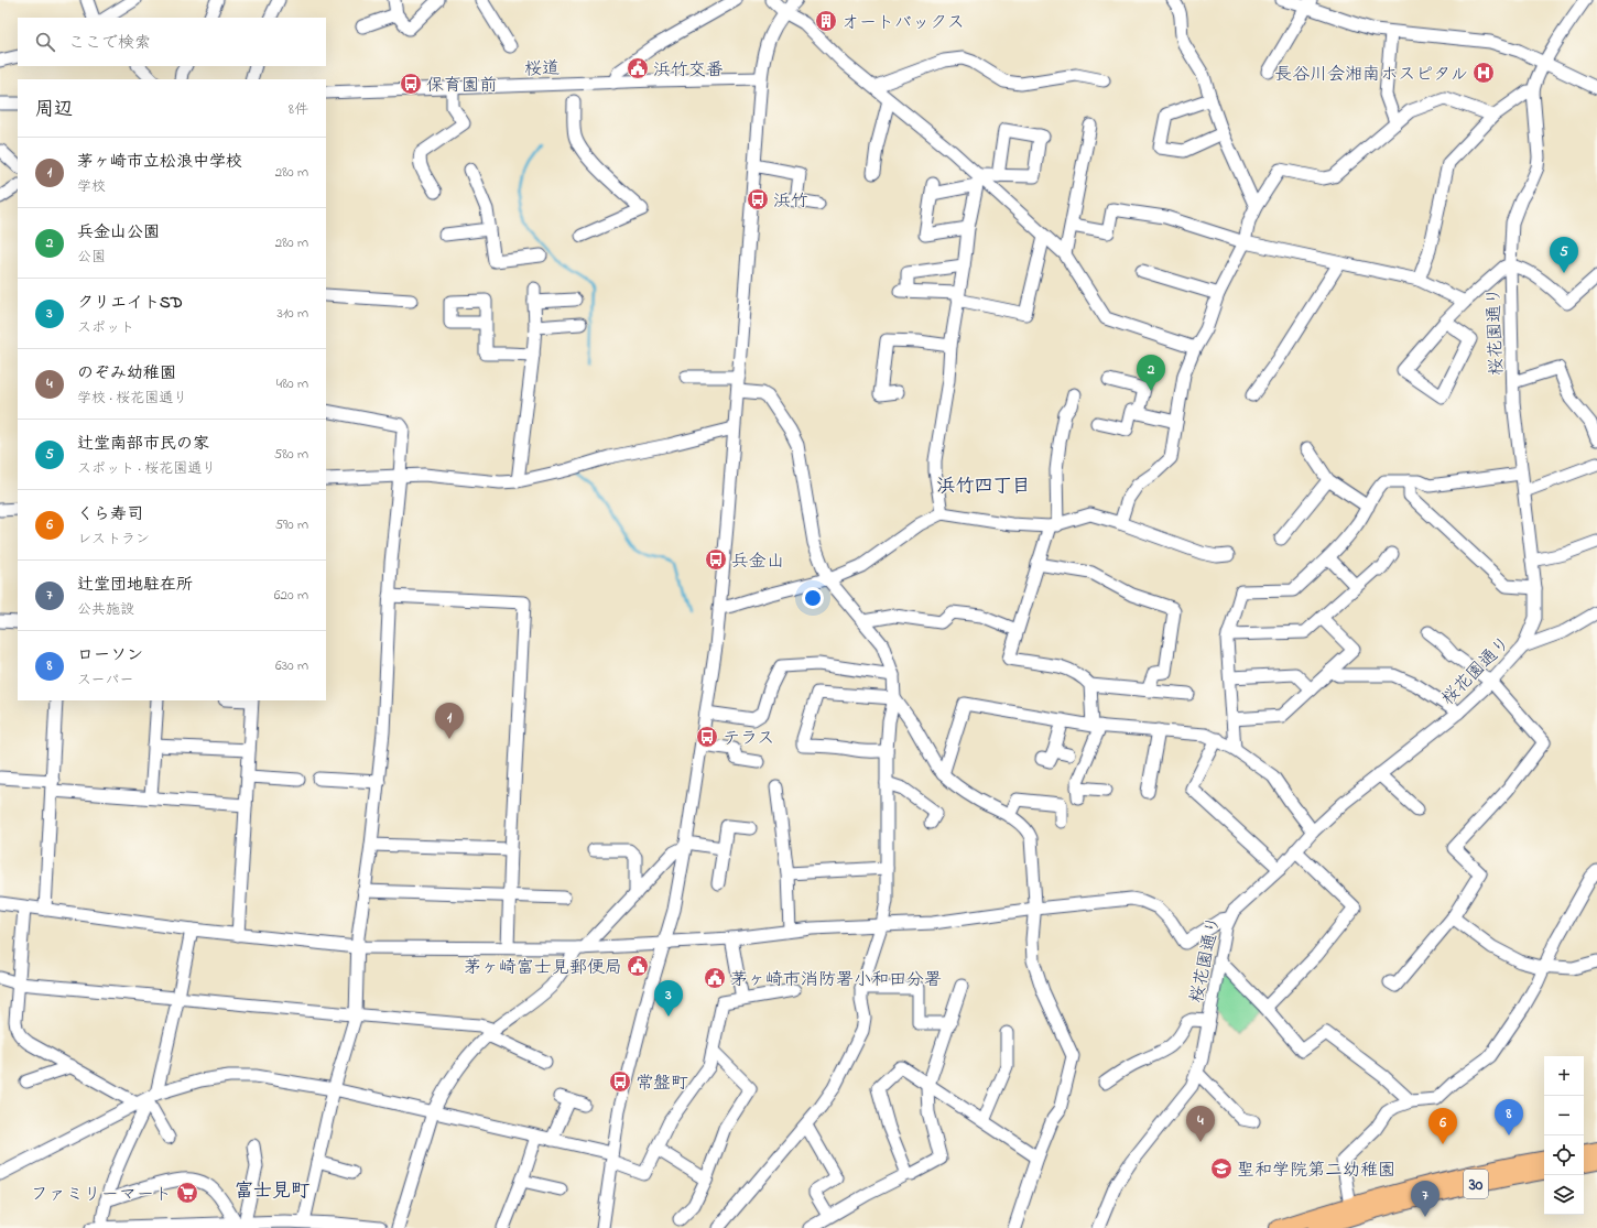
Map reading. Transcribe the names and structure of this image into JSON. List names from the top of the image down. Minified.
{"streets":{"main road":["30"],"street":["桜道","桜花園通り"]},"districts":["浜竹四丁目","富士見町"],"places":{"building":["オートバックス"],"public building":["浜竹交番","茅ヶ崎富士見郵便局","茅ヶ崎市消防署小和田分署"],"hospital":["長谷川会湘南ホスピタル"],"bus stop":["保育園前","浜竹","兵金山","テラス","常盤町"],"school or university":["聖和学院第二幼稚園"],"supermarket":["ファミリーマート"]},"page":{"search":"ここで検索","heading":["周辺","8件"],"list":[{"mark":"1","name":"茅ヶ崎市立松浪中学校","note":"学校","value":"280 m"},{"mark":"2","name":"兵金山公園","note":"公園","value":"280 m"},{"mark":"3","name":"クリエイトSD","note":"スポット","value":"310 m"},{"mark":"4","name":"のぞみ幼稚園","note":"学校 · 桜花園通り","value":"480 m"},{"mark":"5","name":"辻堂南部市民の家","note":"スポット · 桜花園通り","value":"580 m"},{"mark":"6","name":"くら寿司","note":"レストラン","value":"590 m"},{"mark":"7","name":"辻堂団地駐在所","note":"公共施設","value":"620 m"},{"mark":"8","name":"ローソン","note":"スーパー","value":"630 m"}],"pins":["5","2","1","3","8","4","6","7"],"map_buttons":["+","−"]}}
